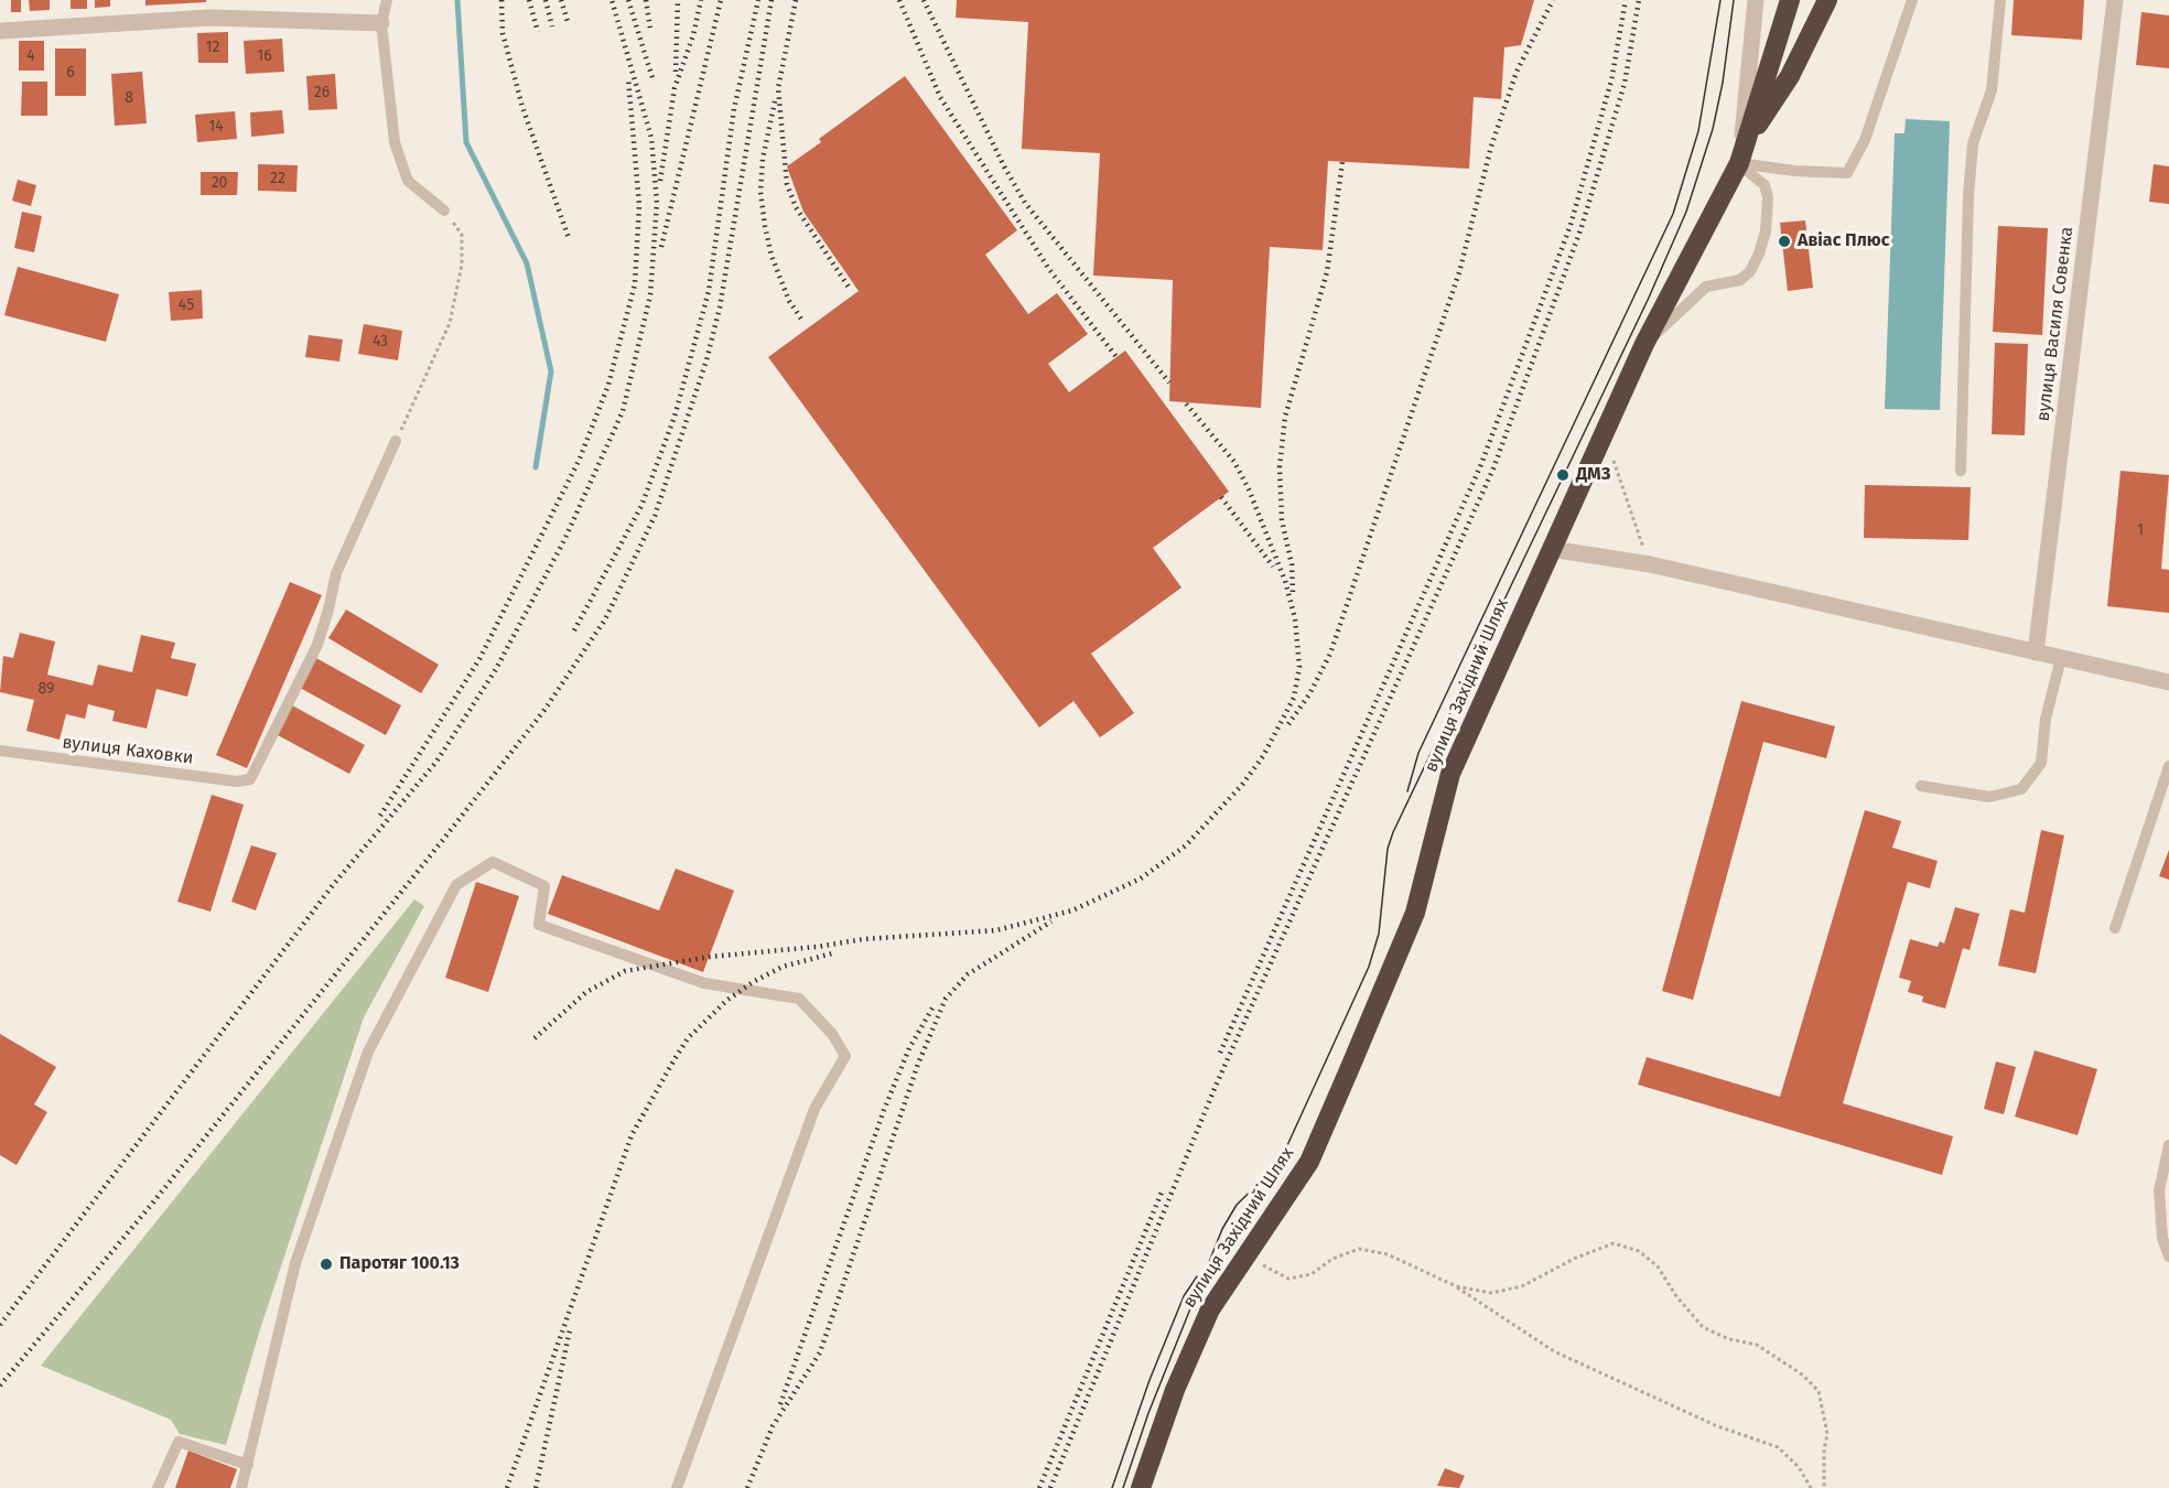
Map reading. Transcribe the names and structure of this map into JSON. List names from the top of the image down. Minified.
{"streets":{"highway":["вулиця Західний Шлях"],"street":["вулиця Василя Совенка"],"lane":["вулиця Каховки"]},"places":["Авіас Плюс","ДМЗ","Паротяг 100.13"],"house_numbers":["12","4","16","6","26","8","14","22","20","45","43","1","89"]}
